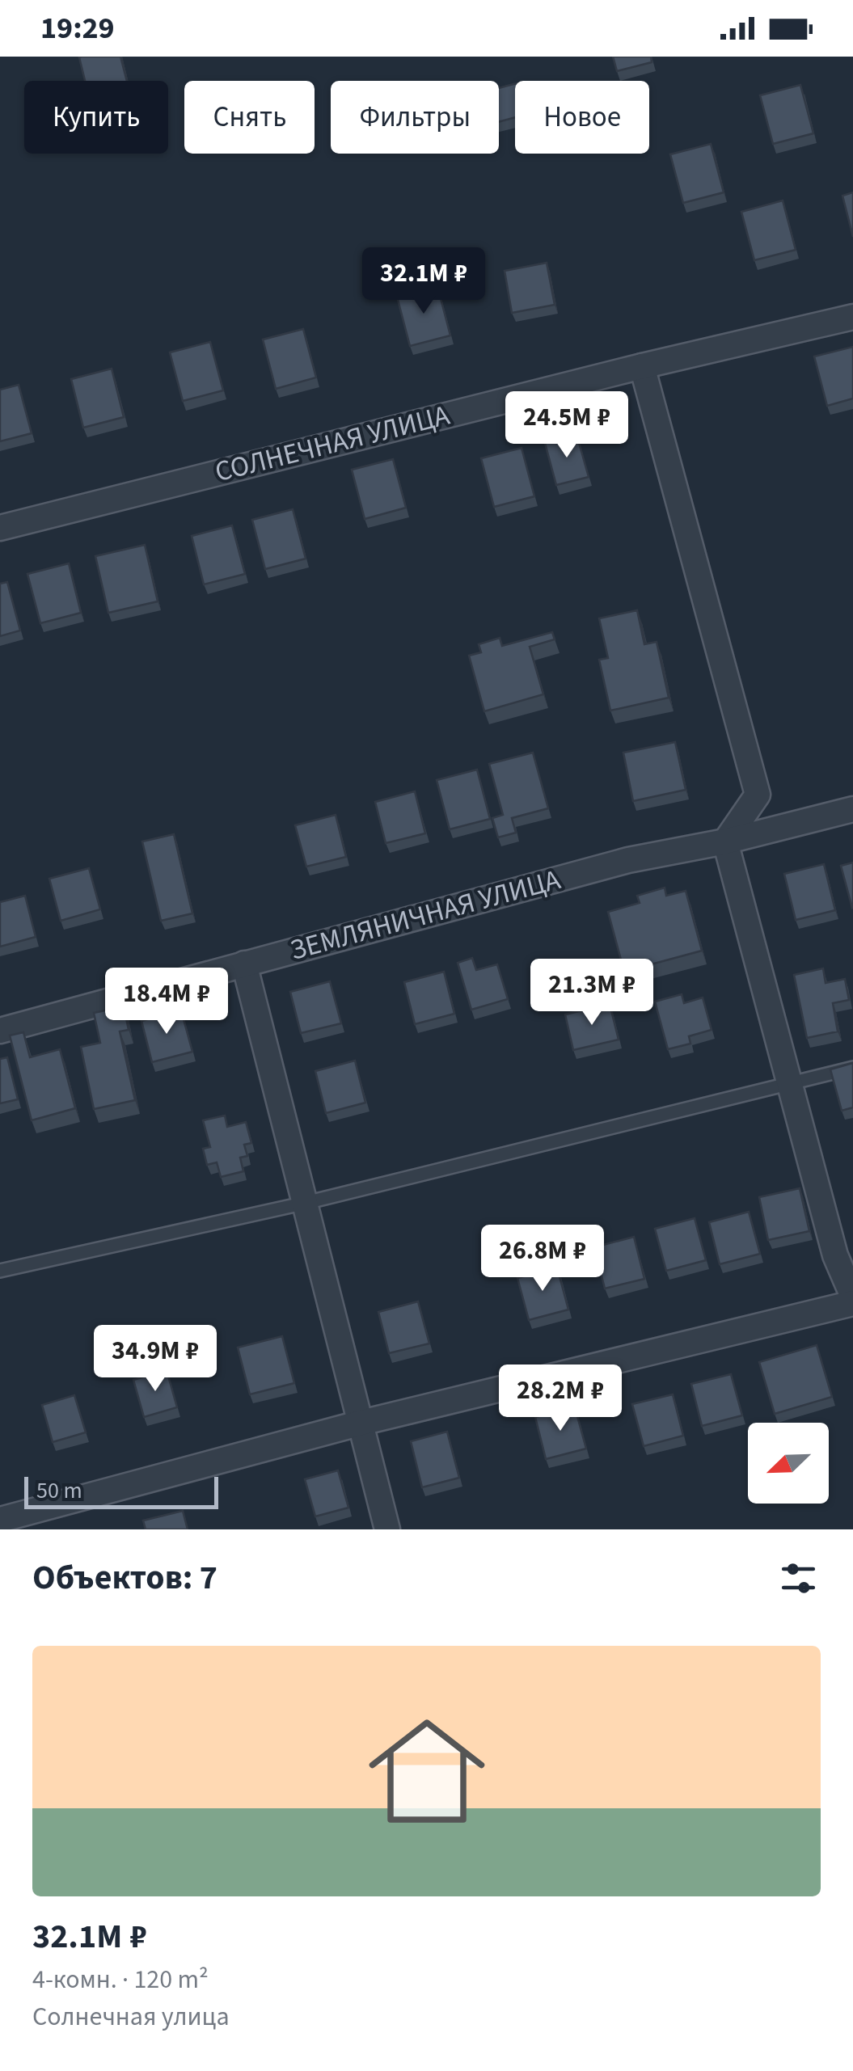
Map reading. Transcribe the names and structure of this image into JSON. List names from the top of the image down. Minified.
{"streets":{"street":["СОЛНЕЧНАЯ УЛИЦА","ЗЕМЛЯНИЧНАЯ УЛИЦА"]},"scale_bar":"50 m","north":"bottom left","page":{"status":"19:29","chip":["Купить","Снять","Фильтры","Новое"],"price":["32.1M ₽","24.5M ₽","21.3M ₽","18.4M ₽","26.8M ₽","34.9M ₽","28.2M ₽"],"scale":"50 m","heading":"Объектов: 7","list":[{"name":"32.1M ₽","note":"4-комн. · 120 m² · Солнечная улица"}]}}
